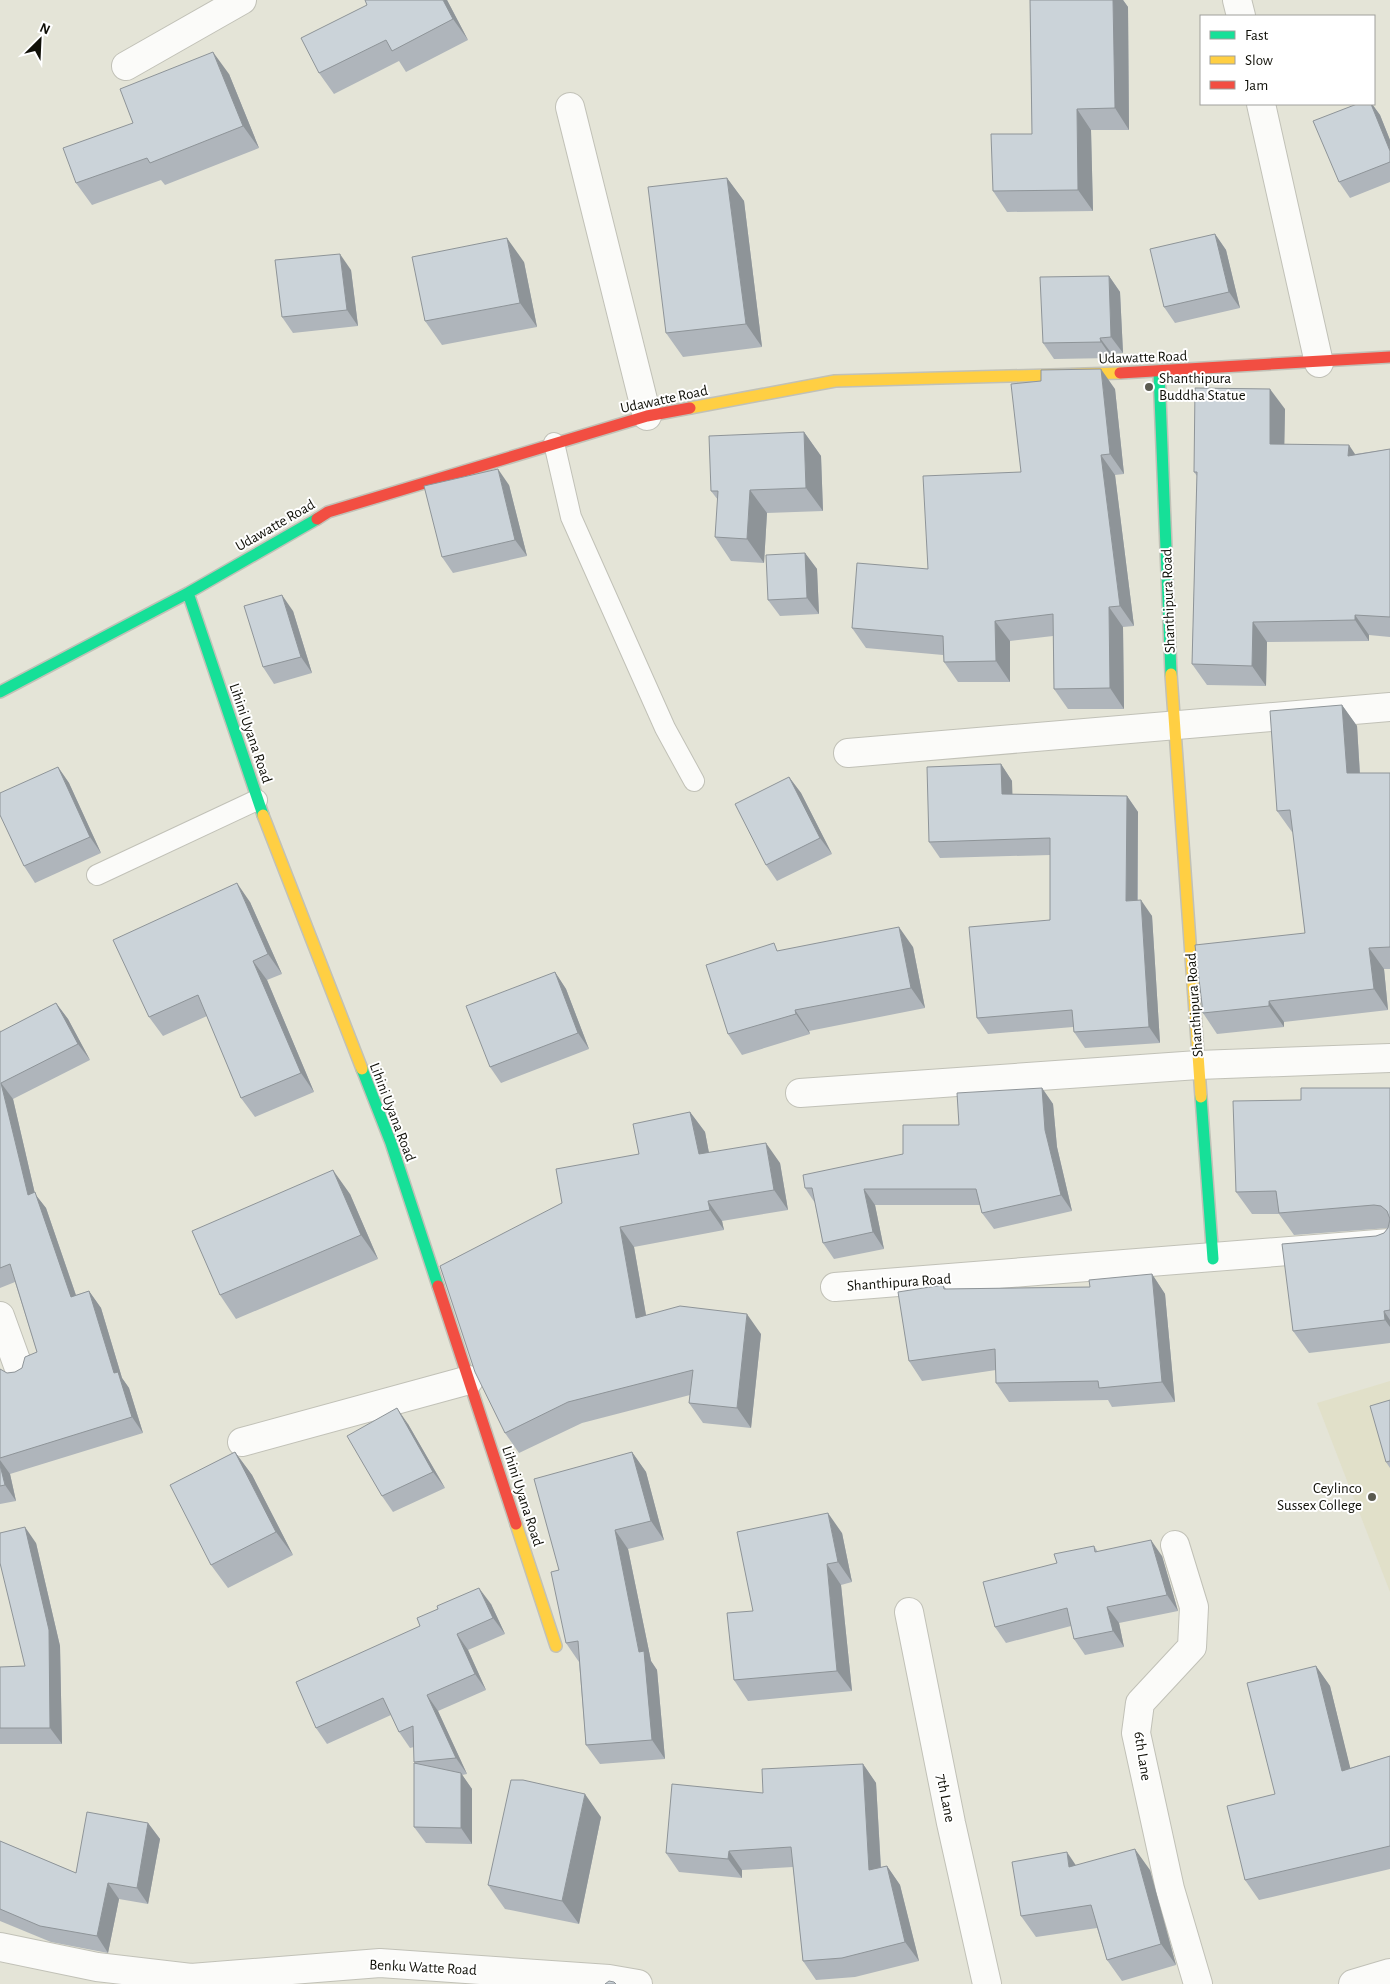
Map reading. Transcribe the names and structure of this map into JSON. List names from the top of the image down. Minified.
{"streets":{"street":["Udawatte Road","Shanthipura Road","Lihini Uyana Road","6th Lane","7th Lane","Benku Watte Road"]},"crossings":[["Udawatte Road","Shanthipura Road"],["Udawatte Road","Lihini Uyana Road"]],"places":["Shanthipura Buddha Statue","Ceylinco Sussex College"],"legend":["Fast","Slow","Jam"],"north":"top right"}
